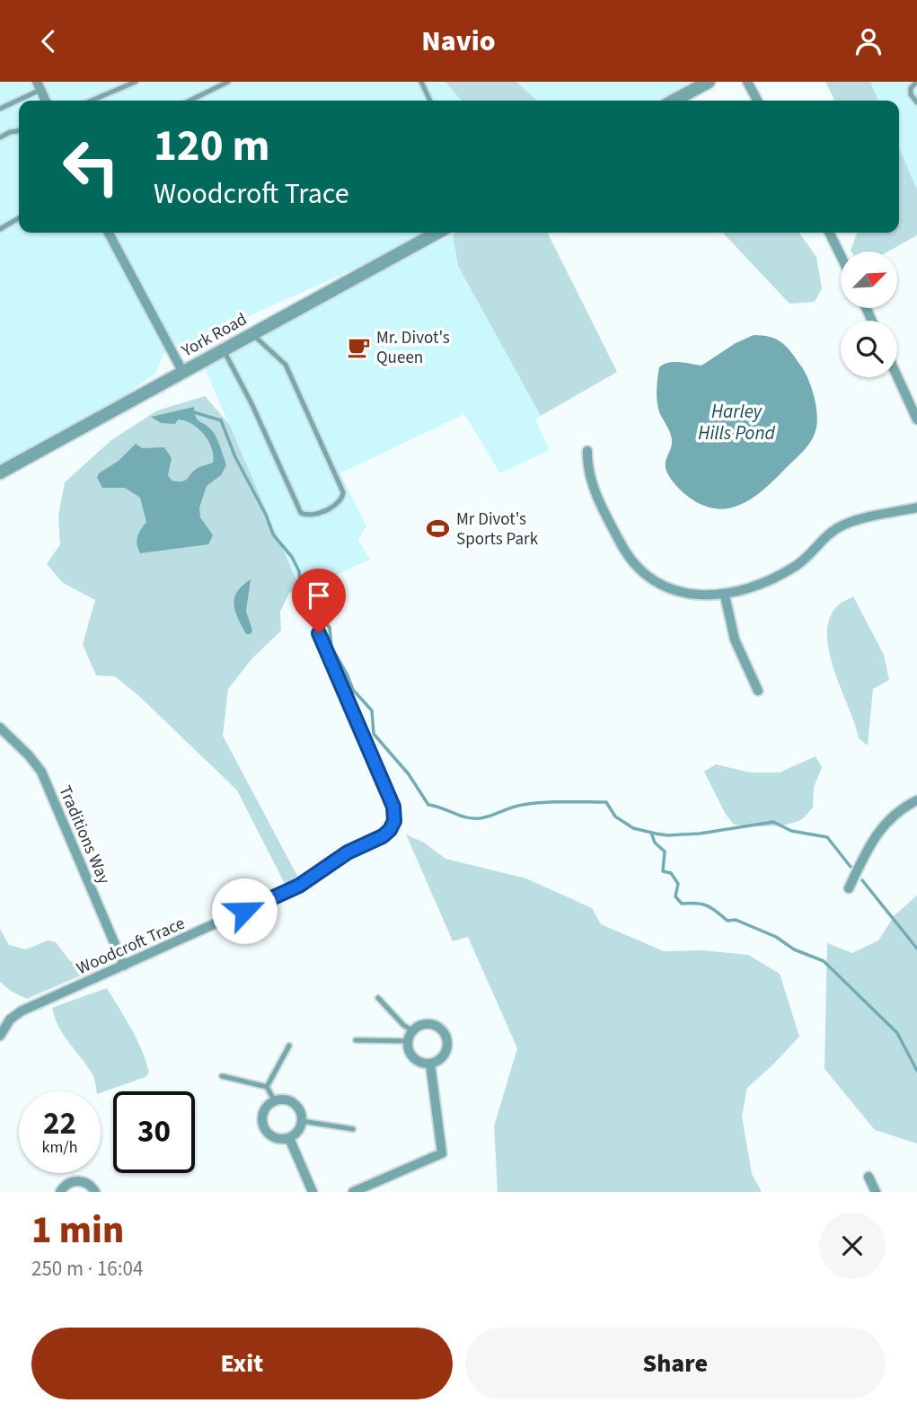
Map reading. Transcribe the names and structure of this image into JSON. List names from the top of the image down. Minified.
{"streets":{"street":["York Road","Traditions Way","Woodcroft Trace"]},"crossings":[["Traditions Way","Woodcroft Trace"]],"water":["Harley Hills Pond"],"places":{"cafe":["Mr. Divot's Queen"],"sports":["Mr Divot's Sports Park"]},"north":"top right","page":{"header":"Navio","turn":["120 m","Woodcroft Trace"],"speed":"22 km/h","limit":"30","heading":["1 min","250 m · 16:04"],"buttons":["Exit","Share"]}}
